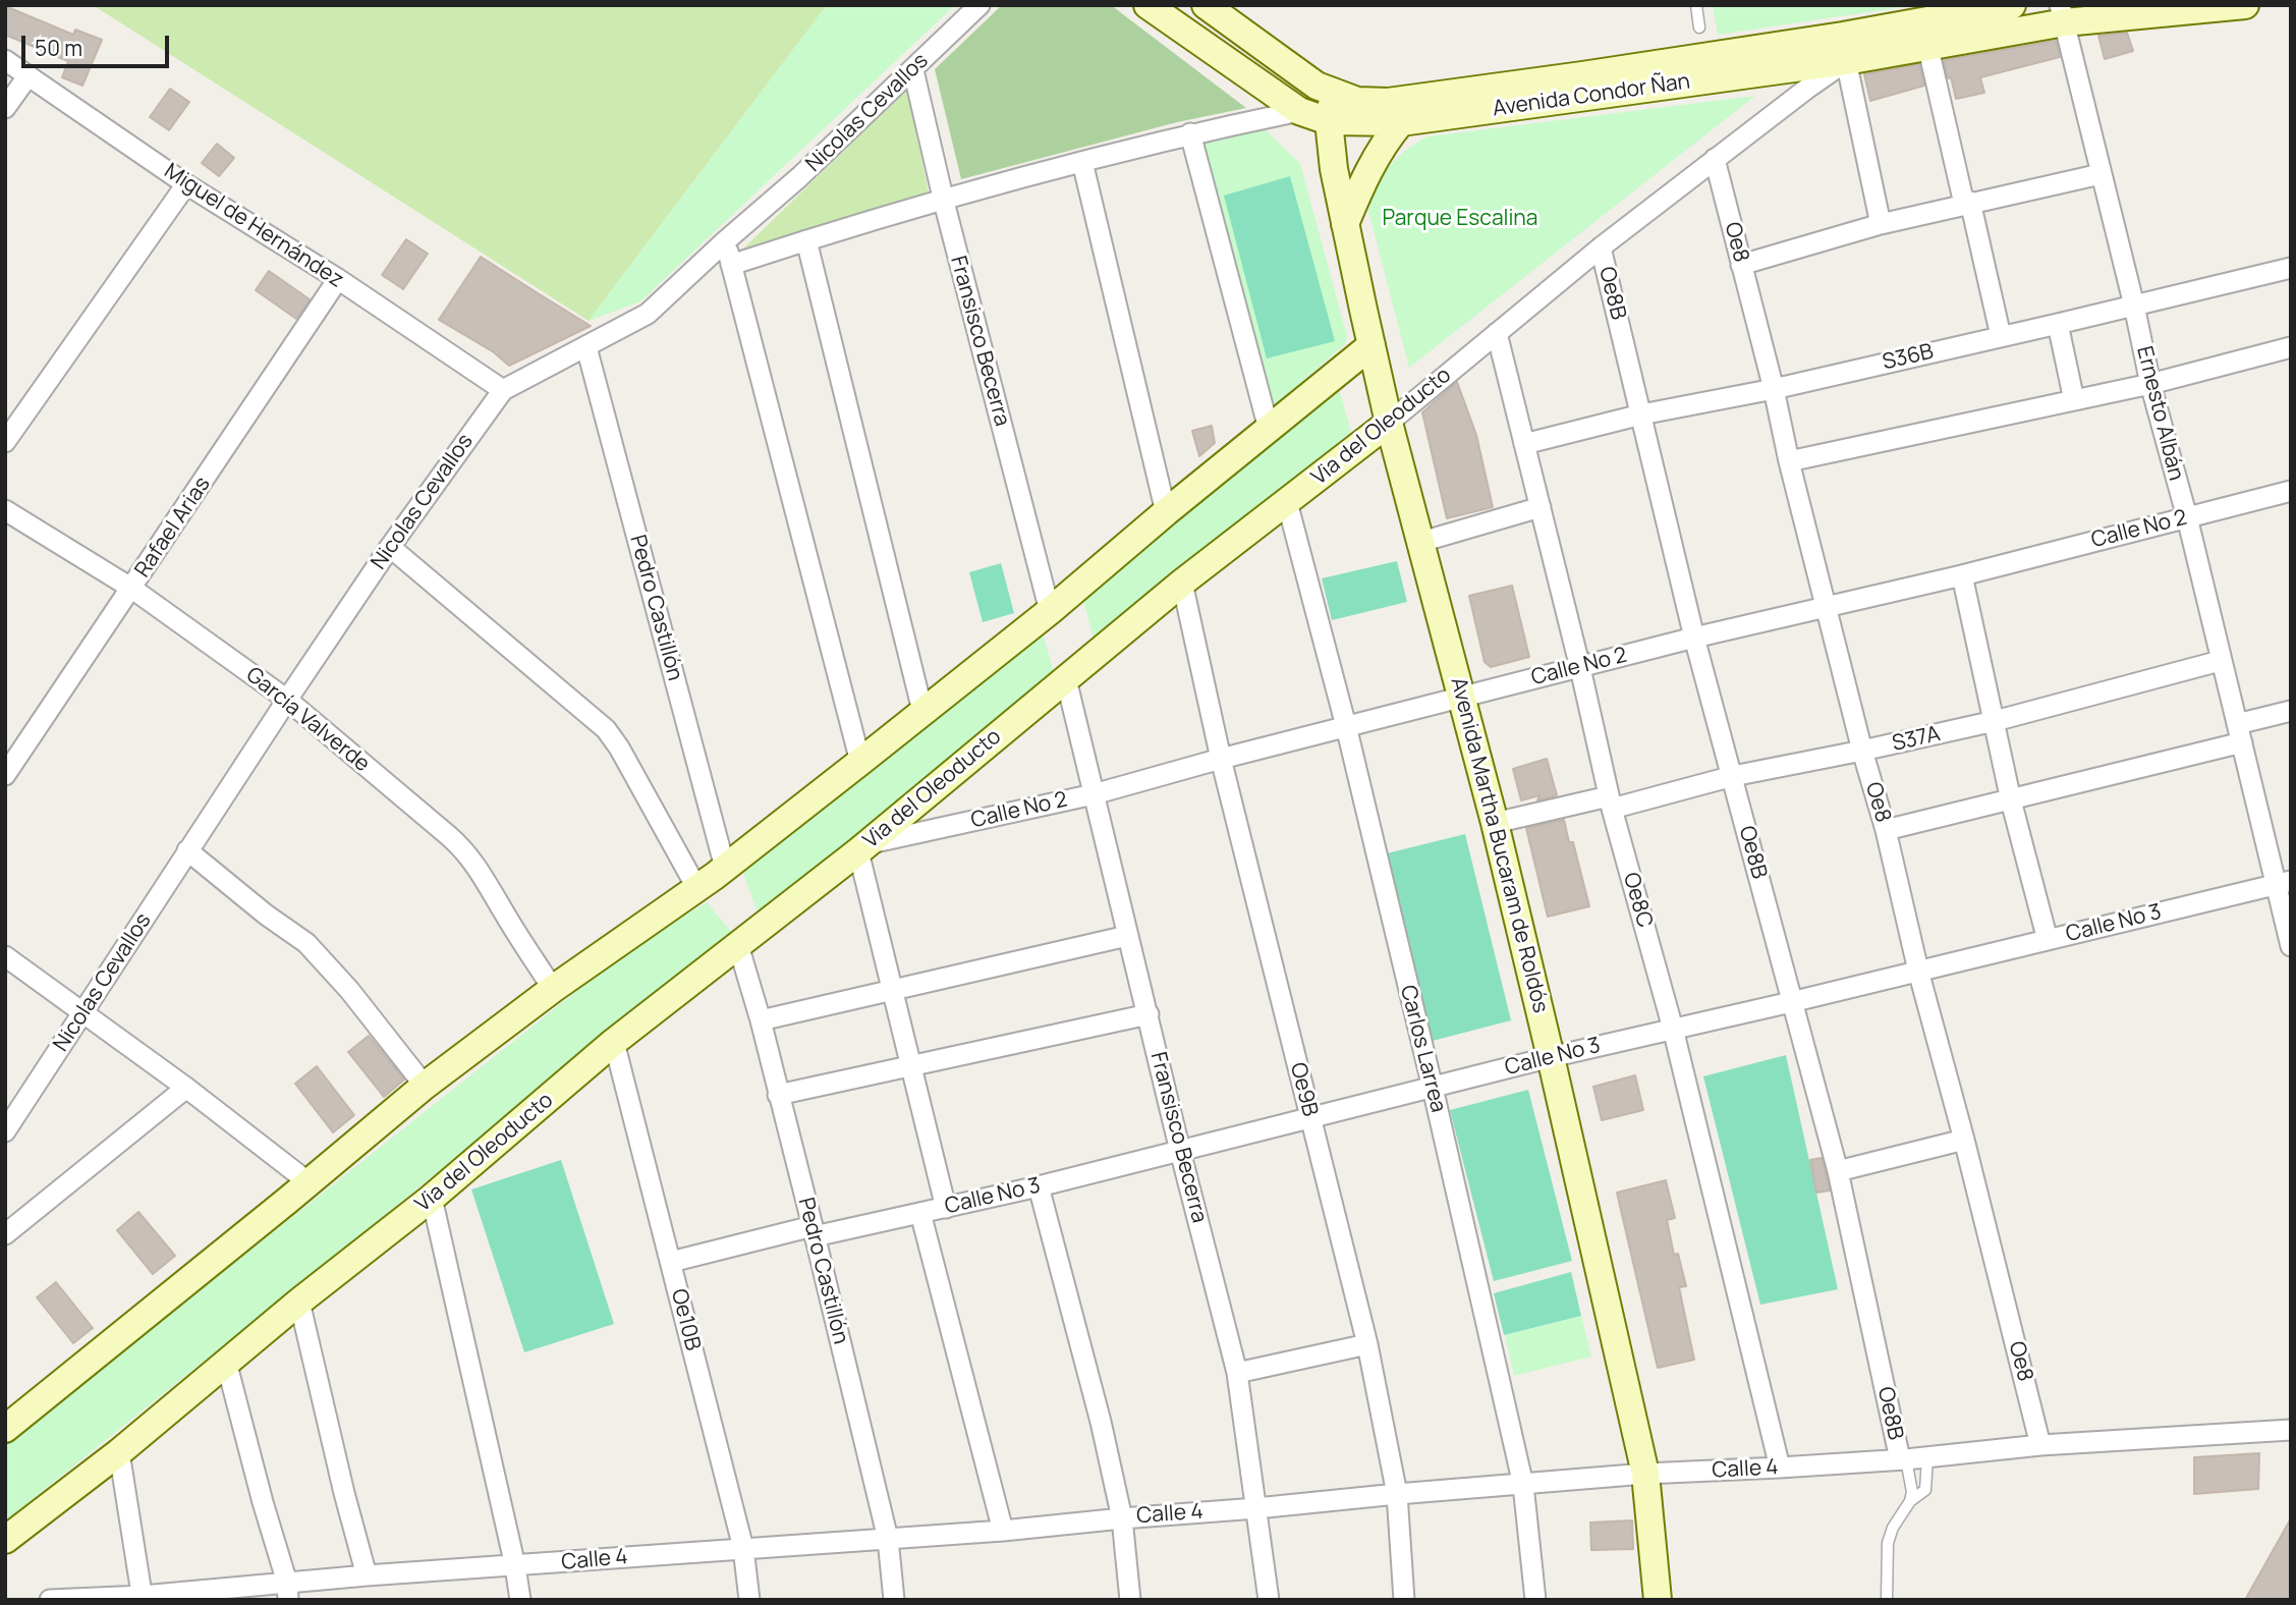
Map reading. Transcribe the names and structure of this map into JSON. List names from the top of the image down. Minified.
{"streets":{"street":["Avenida Condor Ñan","Nicolas Cevallos","Miguel de Hernández","Oe8","Oe8B","Fransisco Becerra","S36B","Ernesto Albán","Via del Oleoducto","Rafael Arias","Calle No 2","Pedro Castillón","García Valverde","S37A","Avenida Martha Bucaram de Roldós","Oe8C","Calle No 3","Carlos Larrea","Oe9B","Oe10B","Calle 4"]},"crossings":[["Avenida Condor Ñan","Ernesto Albán"],["Avenida Condor Ñan","Via del Oleoducto"],["Avenida Condor Ñan","Avenida Martha Bucaram de Roldós"],["Nicolas Cevallos","Miguel de Hernández"],["Nicolas Cevallos","Fransisco Becerra"],["Nicolas Cevallos","Pedro Castillón"],["Nicolas Cevallos","García Valverde"],["Miguel de Hernández","Rafael Arias"],["Oe8","S36B"],["Oe8","Via del Oleoducto"],["Oe8","Calle No 2"],["Oe8","S37A"],["Oe8","Calle No 3"],["Oe8","Calle 4"],["Oe8B","S36B"],["Oe8B","Via del Oleoducto"],["Oe8B","Calle No 2"],["Oe8B","S37A"],["Oe8B","Calle No 3"],["Oe8B","Calle 4"],["Fransisco Becerra","Via del Oleoducto"],["Fransisco Becerra","Calle No 2"],["Fransisco Becerra","Calle No 3"],["Fransisco Becerra","Calle 4"],["S36B","Ernesto Albán"],["S36B","Oe8C"],["Ernesto Albán","Calle No 2"],["Ernesto Albán","S37A"],["Ernesto Albán","Calle No 3"],["Via del Oleoducto","Calle No 2"],["Via del Oleoducto","Pedro Castillón"],["Via del Oleoducto","Avenida Martha Bucaram de Roldós"],["Via del Oleoducto","Oe8C"],["Via del Oleoducto","Carlos Larrea"],["Via del Oleoducto","Oe9B"],["Via del Oleoducto","Oe10B"],["Rafael Arias","García Valverde"],["Calle No 2","Avenida Martha Bucaram de Roldós"],["Calle No 2","Oe8C"],["Calle No 2","Carlos Larrea"],["Calle No 2","Oe9B"],["Pedro Castillón","Calle No 3"],["Pedro Castillón","Calle 4"],["S37A","Avenida Martha Bucaram de Roldós"],["S37A","Oe8C"],["Avenida Martha Bucaram de Roldós","Calle No 3"],["Avenida Martha Bucaram de Roldós","Calle 4"],["Oe8C","Calle No 3"],["Oe8C","Calle 4"],["Calle No 3","Carlos Larrea"],["Calle No 3","Oe9B"],["Calle No 3","Oe10B"],["Carlos Larrea","Calle 4"],["Oe9B","Calle 4"],["Oe10B","Calle 4"]],"parks":["Parque Escalina"],"scale_bar":"50 m"}
